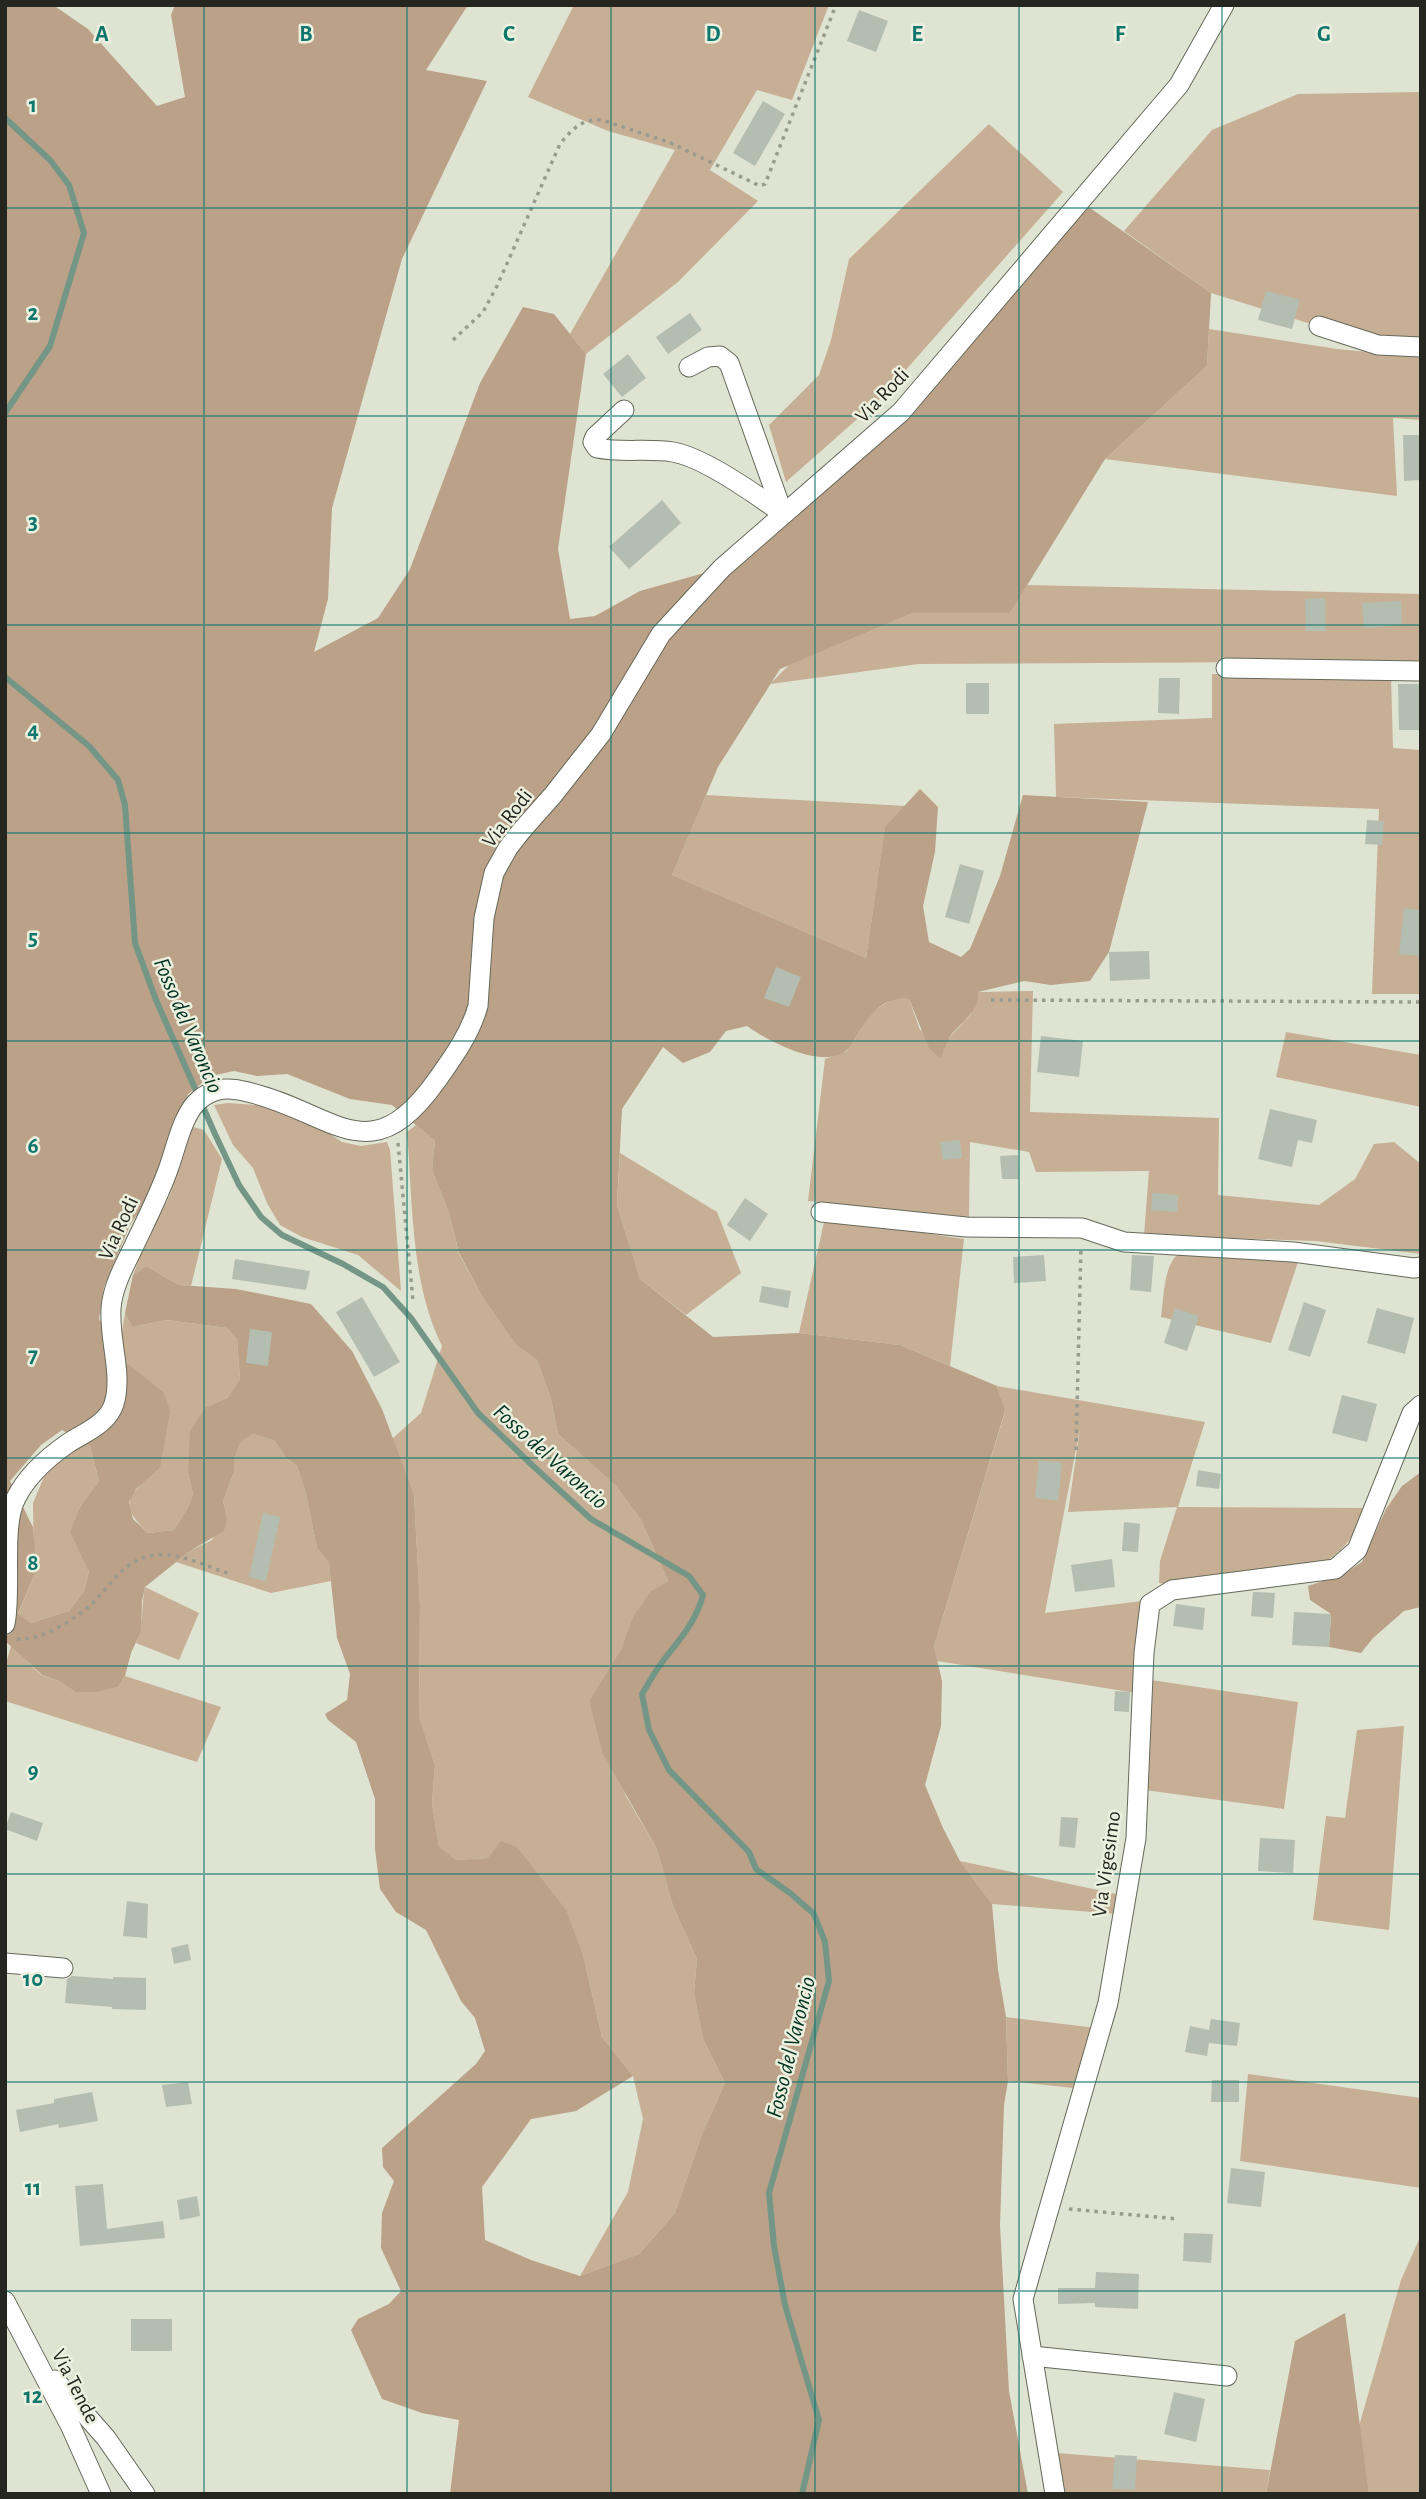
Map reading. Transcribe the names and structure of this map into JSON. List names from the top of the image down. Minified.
{"streets":{"street":["Via Rodi","Via Vigesimo","Via Tende"]},"water":["Fosso del Varoncio"],"grid":{"columns":["A","B","C","D","E","F","G"],"rows":["1","2","3","4","5","6","7","8","9","10","11","12"]}}
